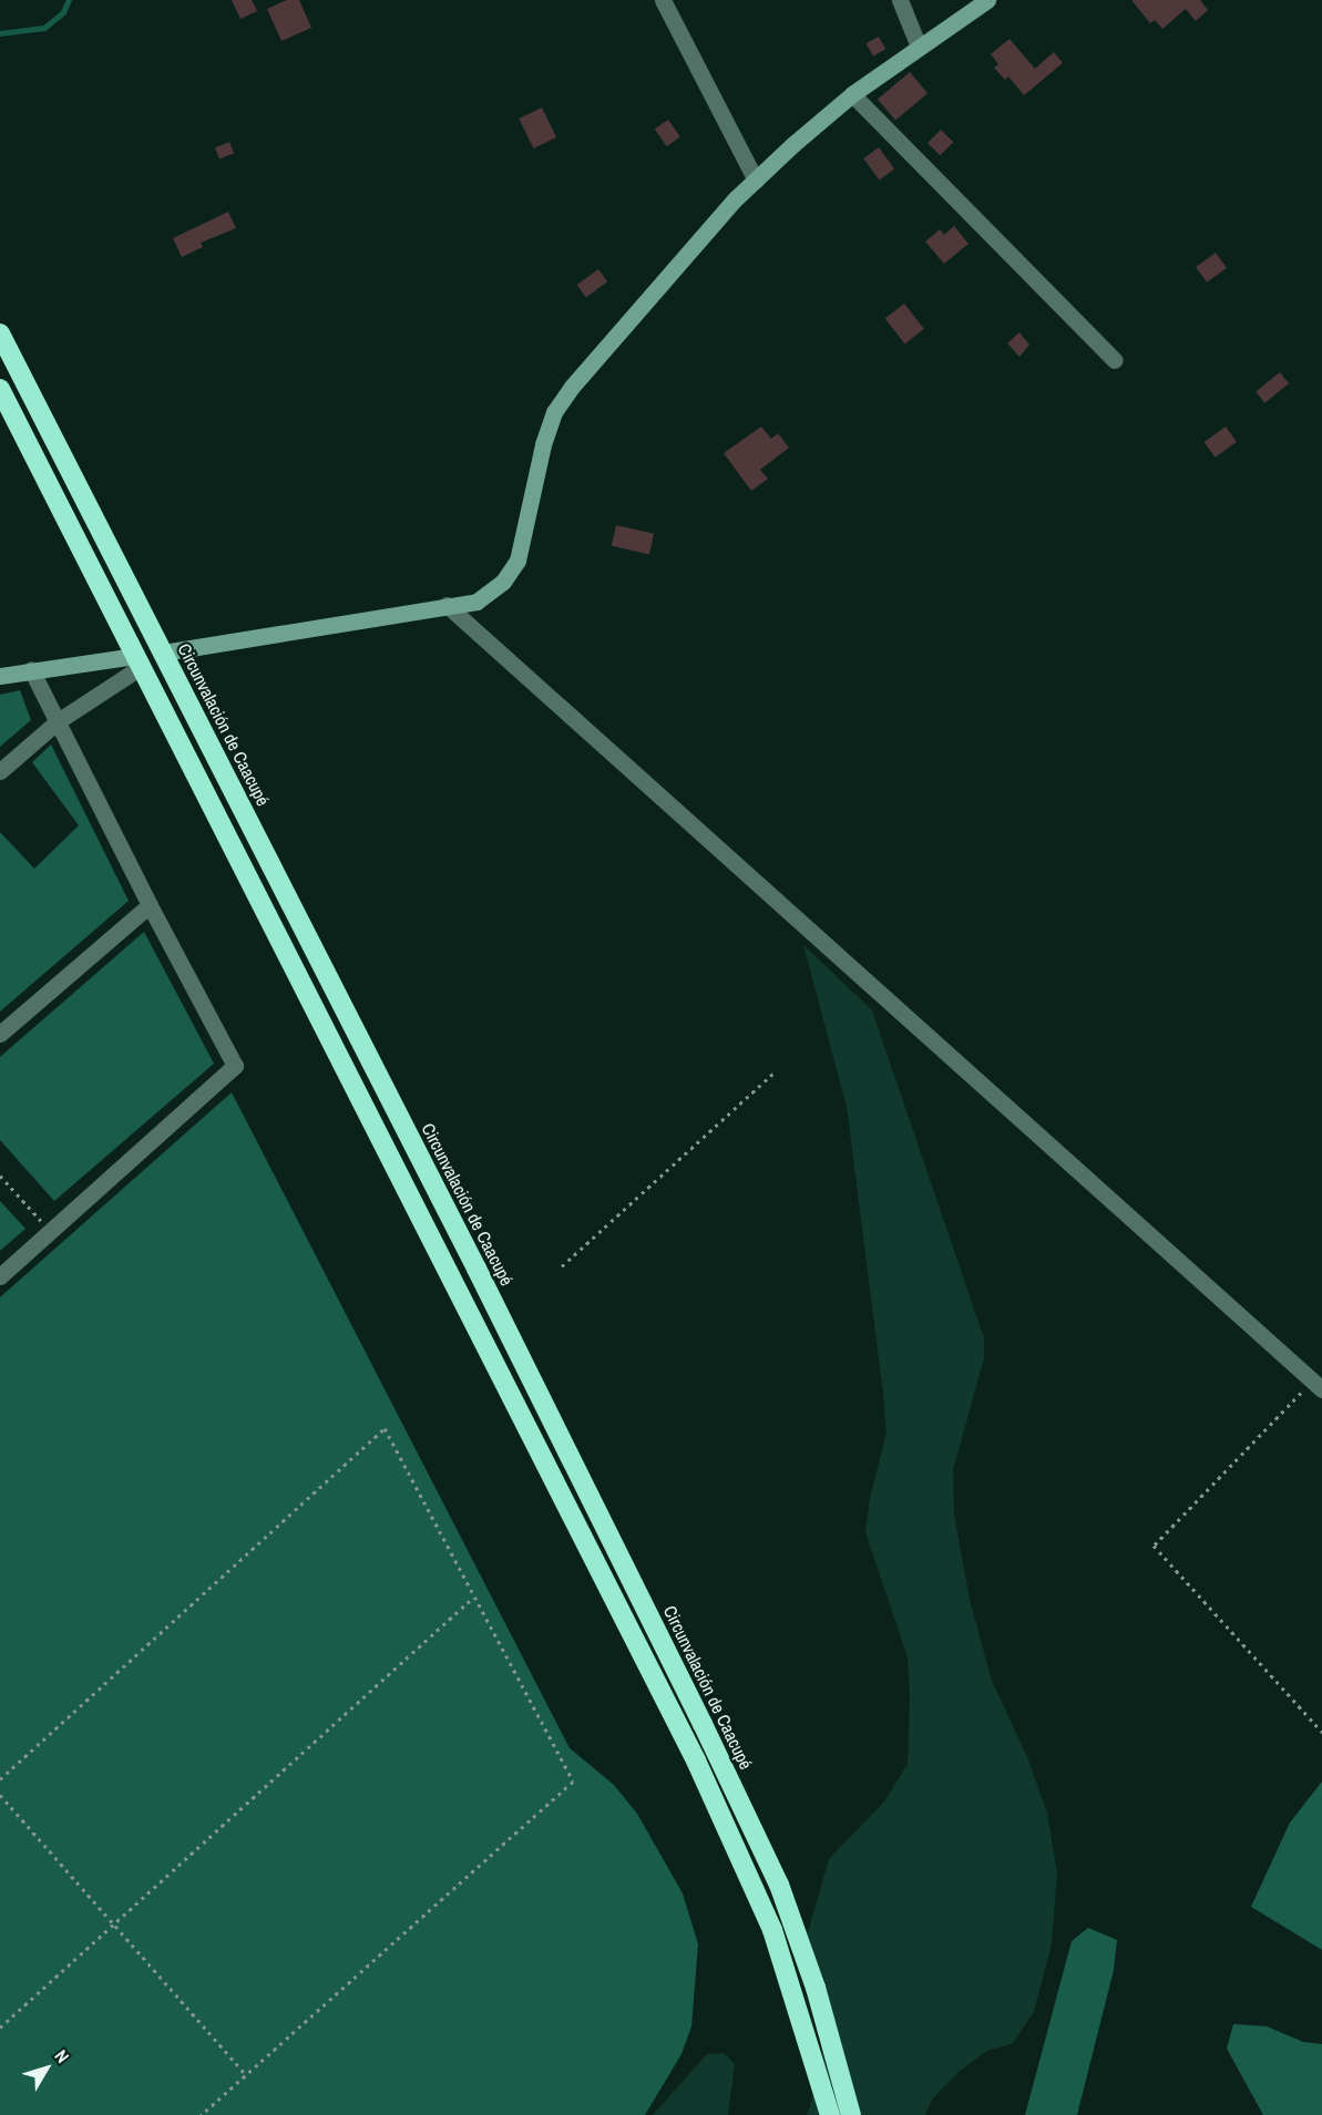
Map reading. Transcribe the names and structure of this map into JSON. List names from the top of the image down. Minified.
{"streets":{"highway":["Circunvalación de Caacupé"]},"north":"top right"}
